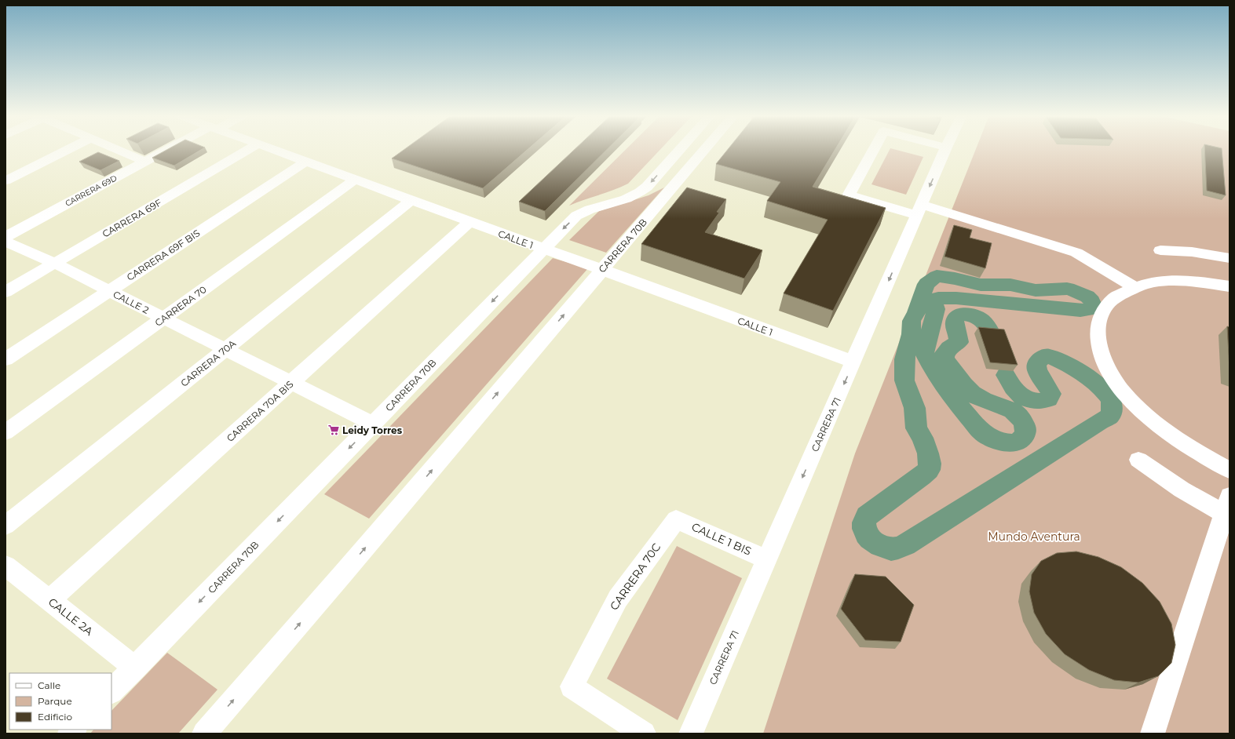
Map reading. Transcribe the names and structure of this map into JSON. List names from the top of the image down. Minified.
{"streets":{"street":["CARRERA 69D","CARRERA 69F","CALLE 1","CARRERA 70B","CARRERA 69F BIS","CALLE 2","CARRERA 70","CARRERA 70A","CARRERA 70A BIS","CARRERA 71","CALLE 1 BIS","CARRERA 70C","CALLE 2A"]},"crossings":[["CARRERA 69F","CALLE 2"],["CALLE 1","CARRERA 70B"],["CALLE 1","CARRERA 69F BIS"],["CALLE 1","CARRERA 70"],["CALLE 1","CARRERA 70A"],["CALLE 1","CARRERA 70A BIS"],["CALLE 1","CARRERA 71"],["CARRERA 70B","CALLE 2"],["CARRERA 70B","CALLE 2A"],["CARRERA 69F BIS","CALLE 2"],["CALLE 2","CARRERA 70"],["CALLE 2","CARRERA 70A"],["CALLE 2","CARRERA 70A BIS"],["CARRERA 70A BIS","CALLE 2A"],["CARRERA 71","CALLE 1 BIS"],["CALLE 1 BIS","CARRERA 70C"]],"one_way":["CARRERA 71"],"parks":["Mundo Aventura"],"places":{"supermarket":["Leidy Torres"]},"legend":["Calle","Parque","Edificio"]}
